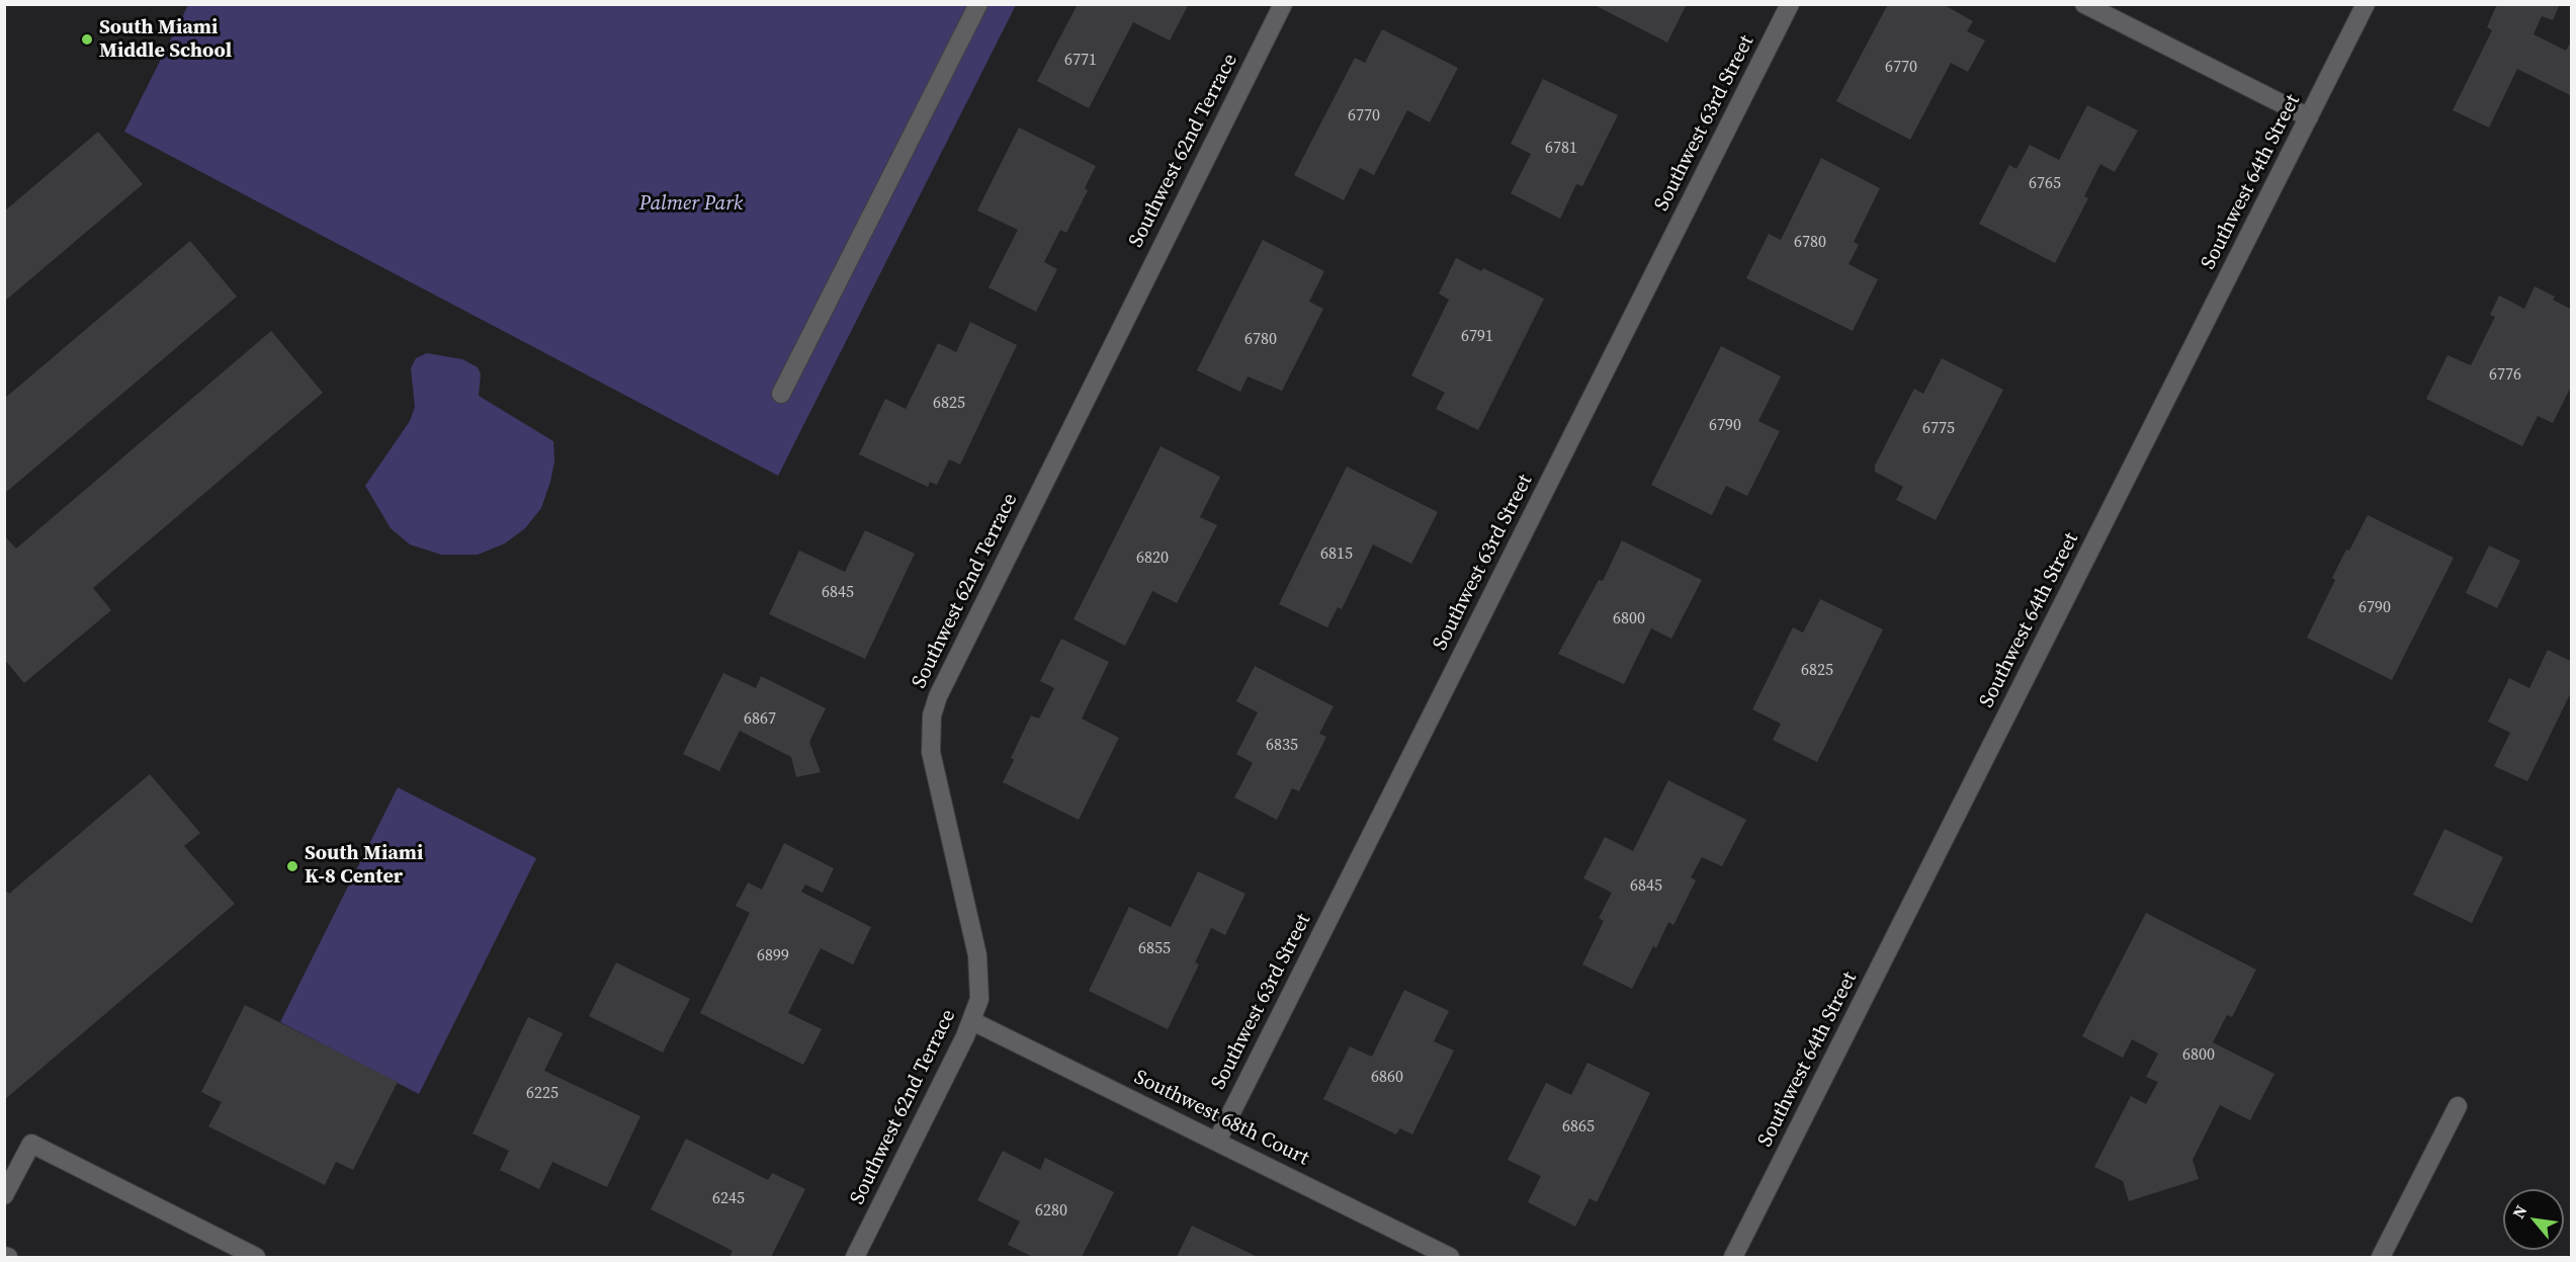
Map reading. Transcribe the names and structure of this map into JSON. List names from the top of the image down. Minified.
{"streets":{"street":["Southwest 63rd Street","Southwest 62nd Terrace","Southwest 64th Street","Southwest 68th Court"]},"crossings":[["Southwest 63rd Street","Southwest 68th Court"],["Southwest 62nd Terrace","Southwest 68th Court"]],"parks":["Palmer Park"],"places":["South Miami Middle School","South Miami K-8 Center"],"house_numbers":["6771","6770","6770","6781","6765","6780","6791","6780","6776","6825","6790","6775","6815","6820","6845","6790","6800","6825","6867","6835","6845","6855","6899","6800","6860","6225","6865","6245","6280"],"north":"top left"}
